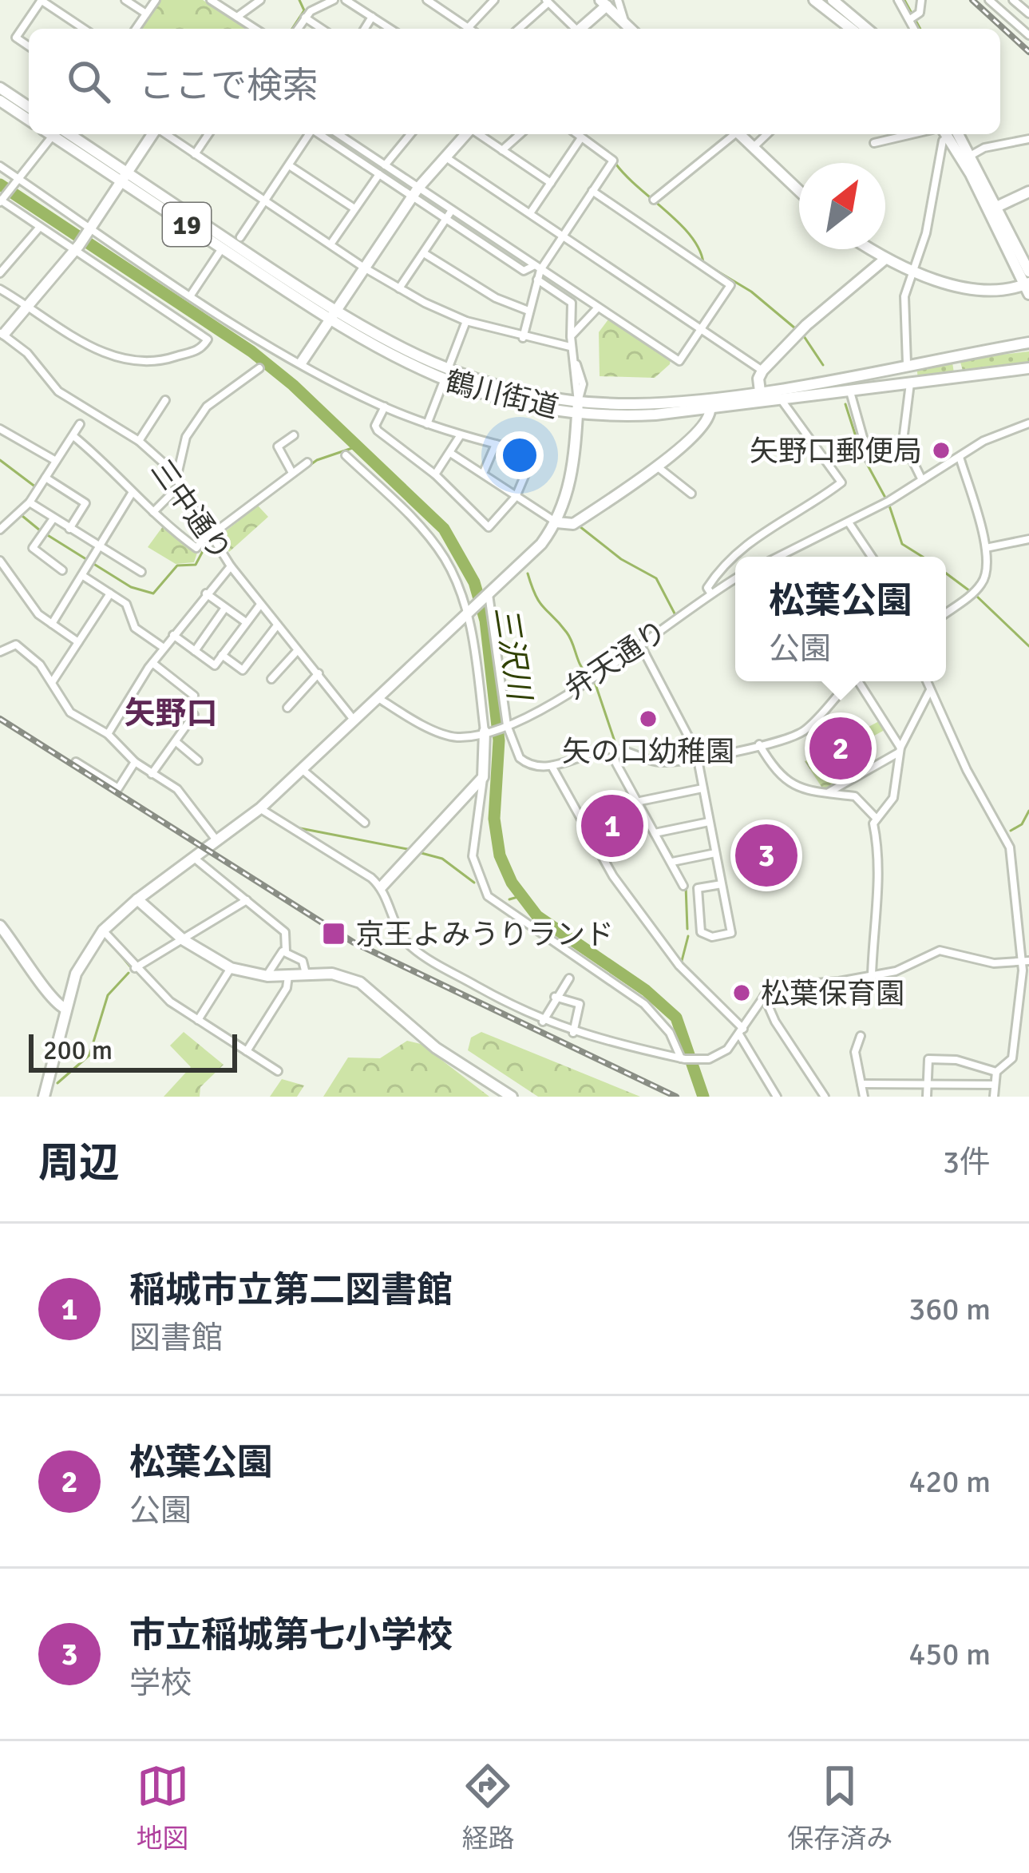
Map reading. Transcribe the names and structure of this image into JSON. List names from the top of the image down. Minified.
{"streets":{"main road":["19","鶴川街道"],"street":["三中通り","弁天通り"]},"districts":["矢野口"],"water":["三沢川"],"places":{"other":["矢野口郵便局","矢の口幼稚園","松葉保育園"],"transit":["京王よみうりランド"]},"scale_bar":"200 m","north":"top right","page":{"search":"ここで検索","popup":["松葉公園","公園"],"pins":["2","1","3"],"scale":"200 m","heading":["周辺","3件"],"list":[{"mark":"1","name":"稲城市立第二図書館","note":"図書館","value":"360 m"},{"mark":"2","name":"松葉公園","note":"公園","value":"420 m"},{"mark":"3","name":"市立稲城第七小学校","note":"学校","value":"450 m"}],"nav":["地図","経路","保存済み"]}}
